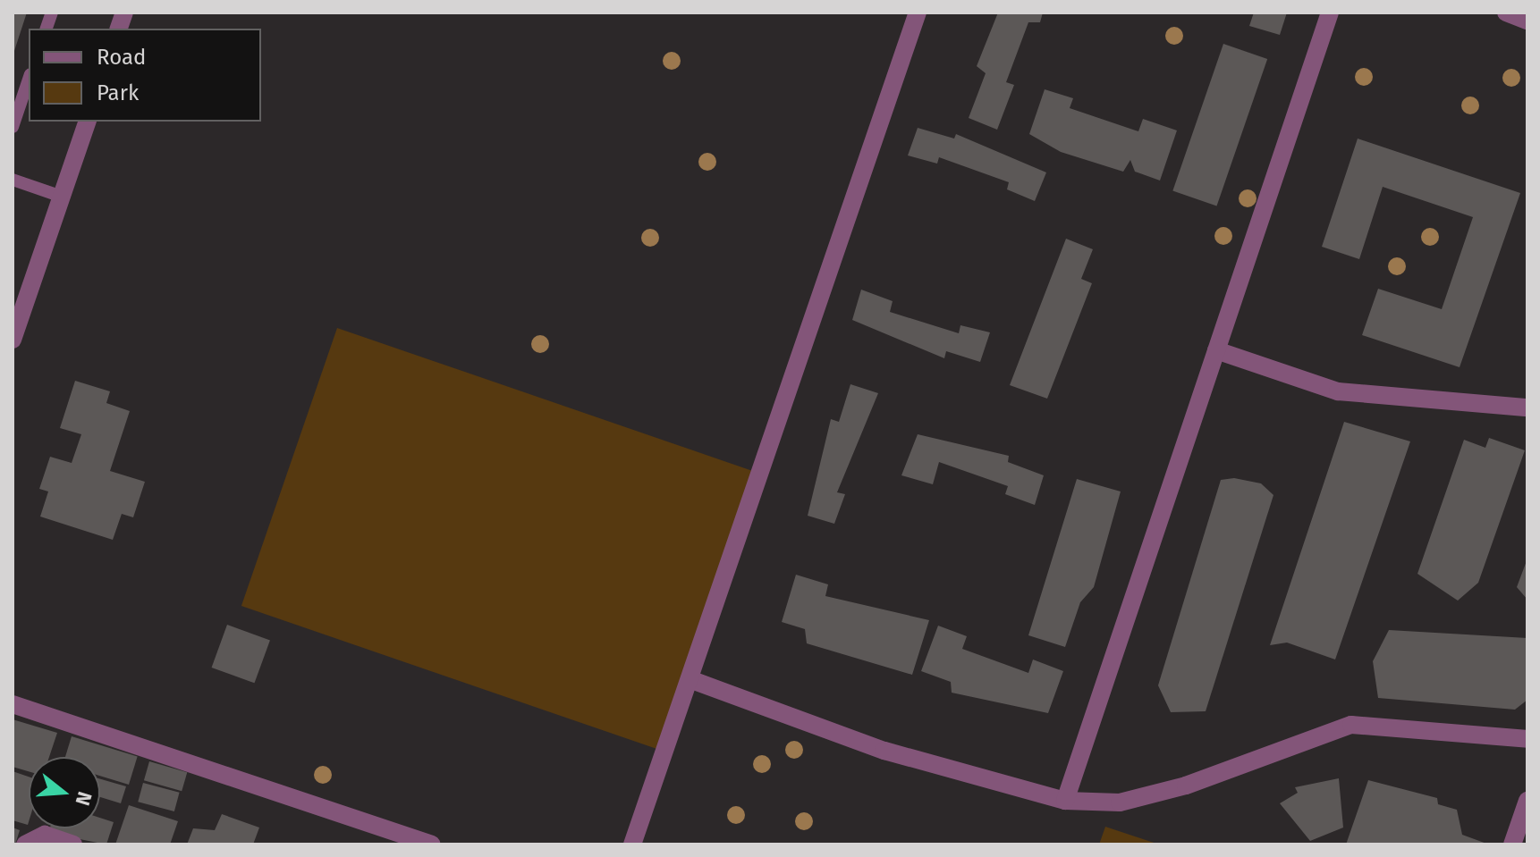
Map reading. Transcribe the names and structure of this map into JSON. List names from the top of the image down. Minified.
{"legend":["Road","Park"],"north":"right"}
